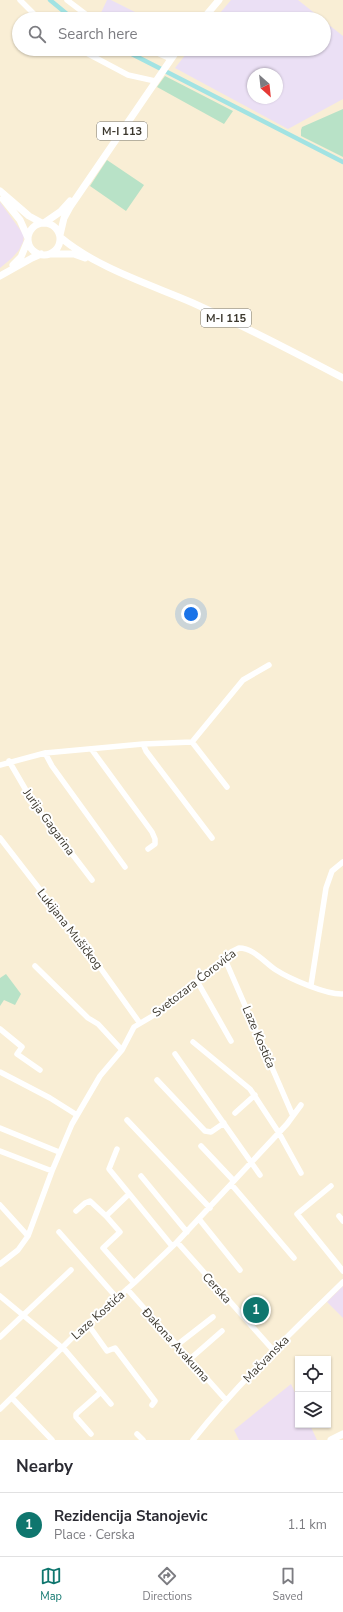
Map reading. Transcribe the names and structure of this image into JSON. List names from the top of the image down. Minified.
{"streets":{"main road":["M-I 113","M-I 115"],"street":["Jurija Gagarina","Lukijana Mušičkog","Svetozara Ćorovića","Laze Kostića","Cerska","Đakona Avakuma","Mačvanska"]},"crossings":[["M-I 113","M-I 115"],["Lukijana Mušičkog","Svetozara Ćorovića"],["Svetozara Ćorovića","Laze Kostića"],["Laze Kostića","Cerska"],["Laze Kostića","Đakona Avakuma"],["Cerska","Mačvanska"],["Đakona Avakuma","Mačvanska"]],"north":"bottom right","page":{"search":"Search here","pins":"1","heading":"Nearby","list":[{"mark":"1","name":"Rezidencija Stanojevic","note":"Place · Cerska","value":"1.1 km"}],"nav":["Map","Directions","Saved"]}}
